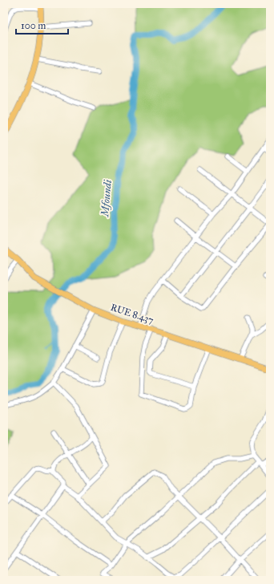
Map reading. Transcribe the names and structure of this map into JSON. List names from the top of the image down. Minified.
{"streets":{"main road":["RUE 8.437"]},"water":["Mfoundi"],"scale_bar":"100 m"}
